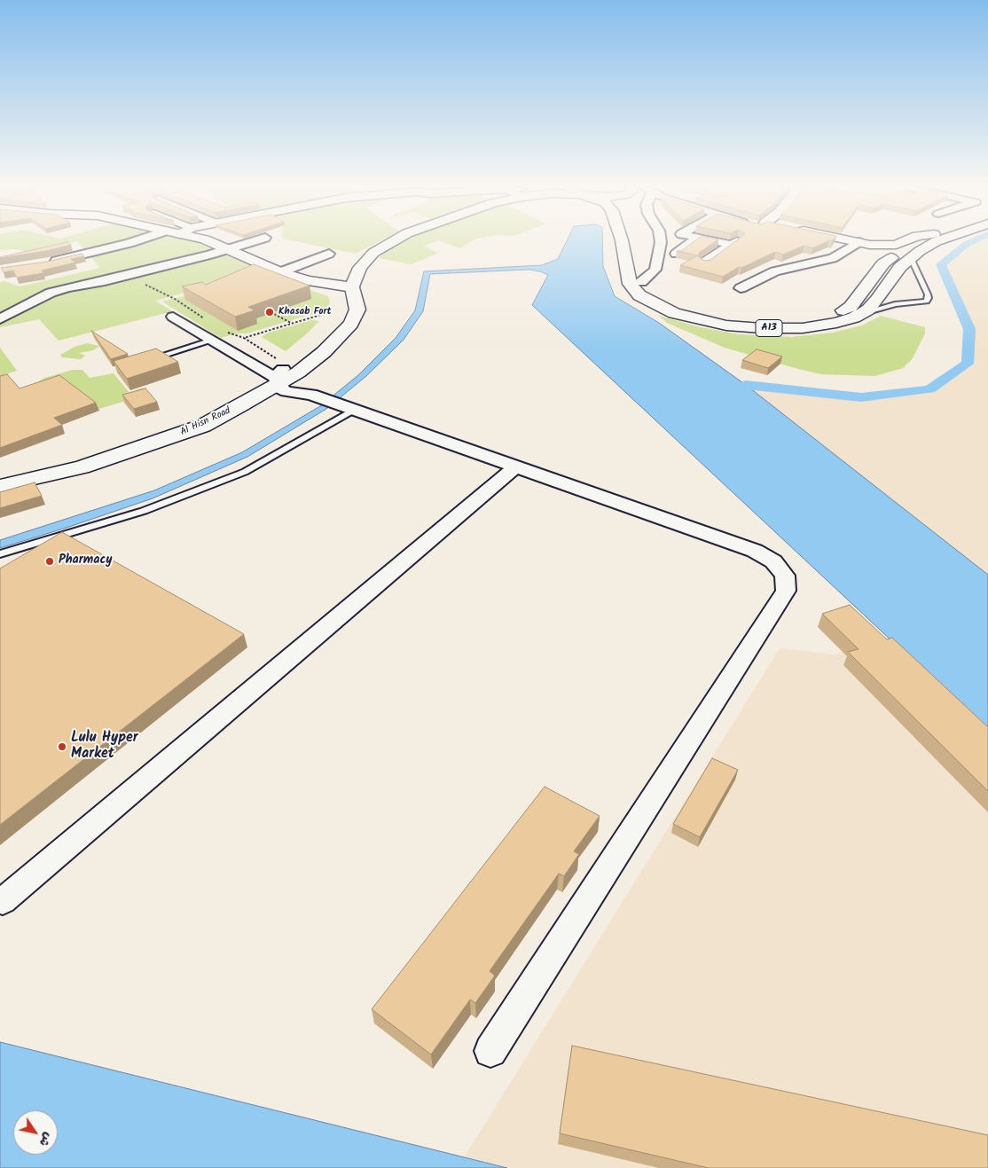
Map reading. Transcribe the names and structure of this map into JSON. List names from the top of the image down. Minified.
{"streets":{"main road":["A13","Al Hisn Road"]},"places":["Khasab Fort","Pharmacy","Lulu Hyper Market"],"north":"bottom right"}
